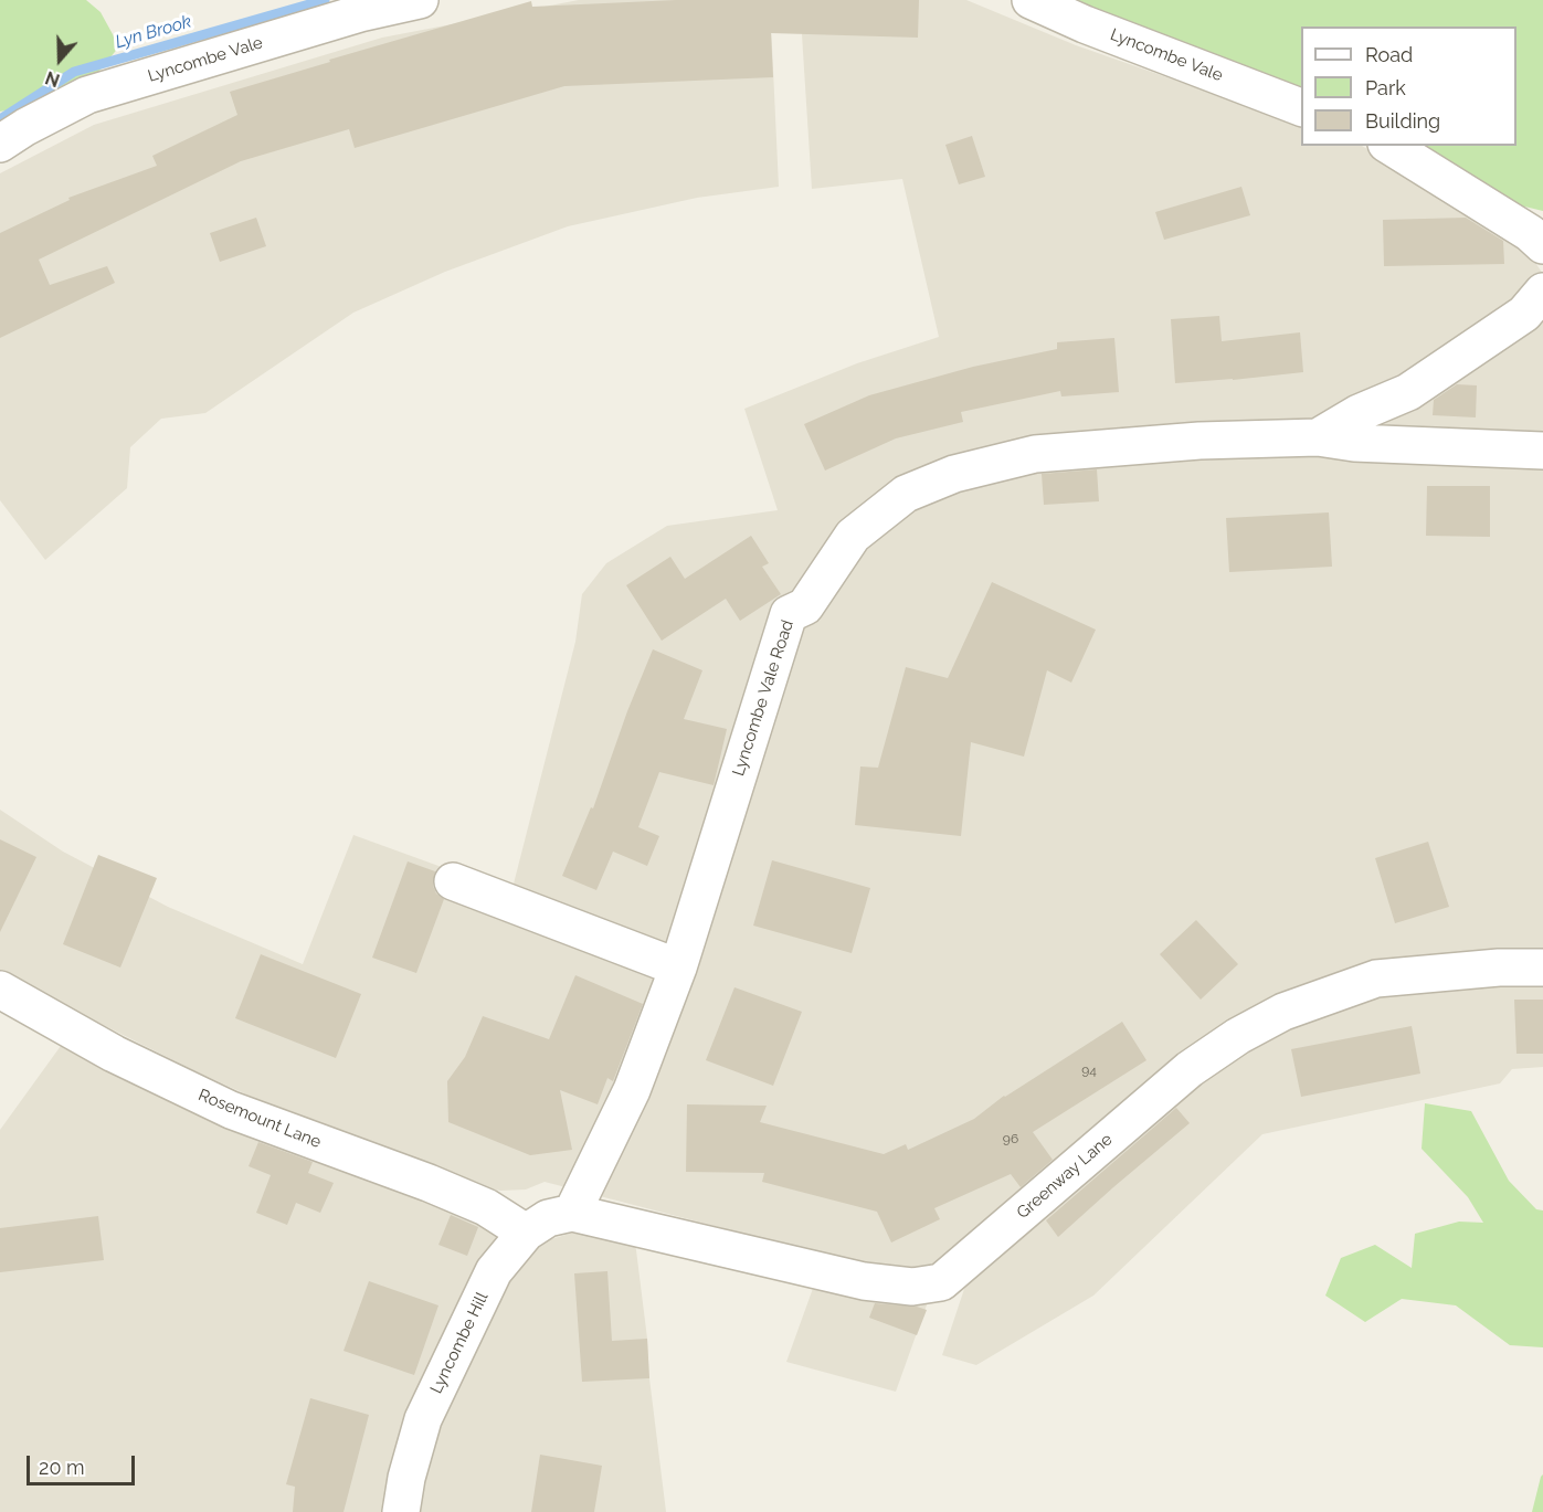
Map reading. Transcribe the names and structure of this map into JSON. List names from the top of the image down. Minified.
{"streets":{"street":["Lyncombe Vale","Lyncombe Vale Road","Rosemount Lane","Greenway Lane","Lyncombe Hill"]},"crossings":[["Lyncombe Vale Road","Greenway Lane"],["Lyncombe Vale Road","Lyncombe Hill"],["Rosemount Lane","Lyncombe Hill"],["Greenway Lane","Lyncombe Hill"]],"water":["Lyn Brook"],"house_numbers":["94","96"],"legend":["Road","Park","Building"],"scale_bar":"20 m","north":"bottom"}
